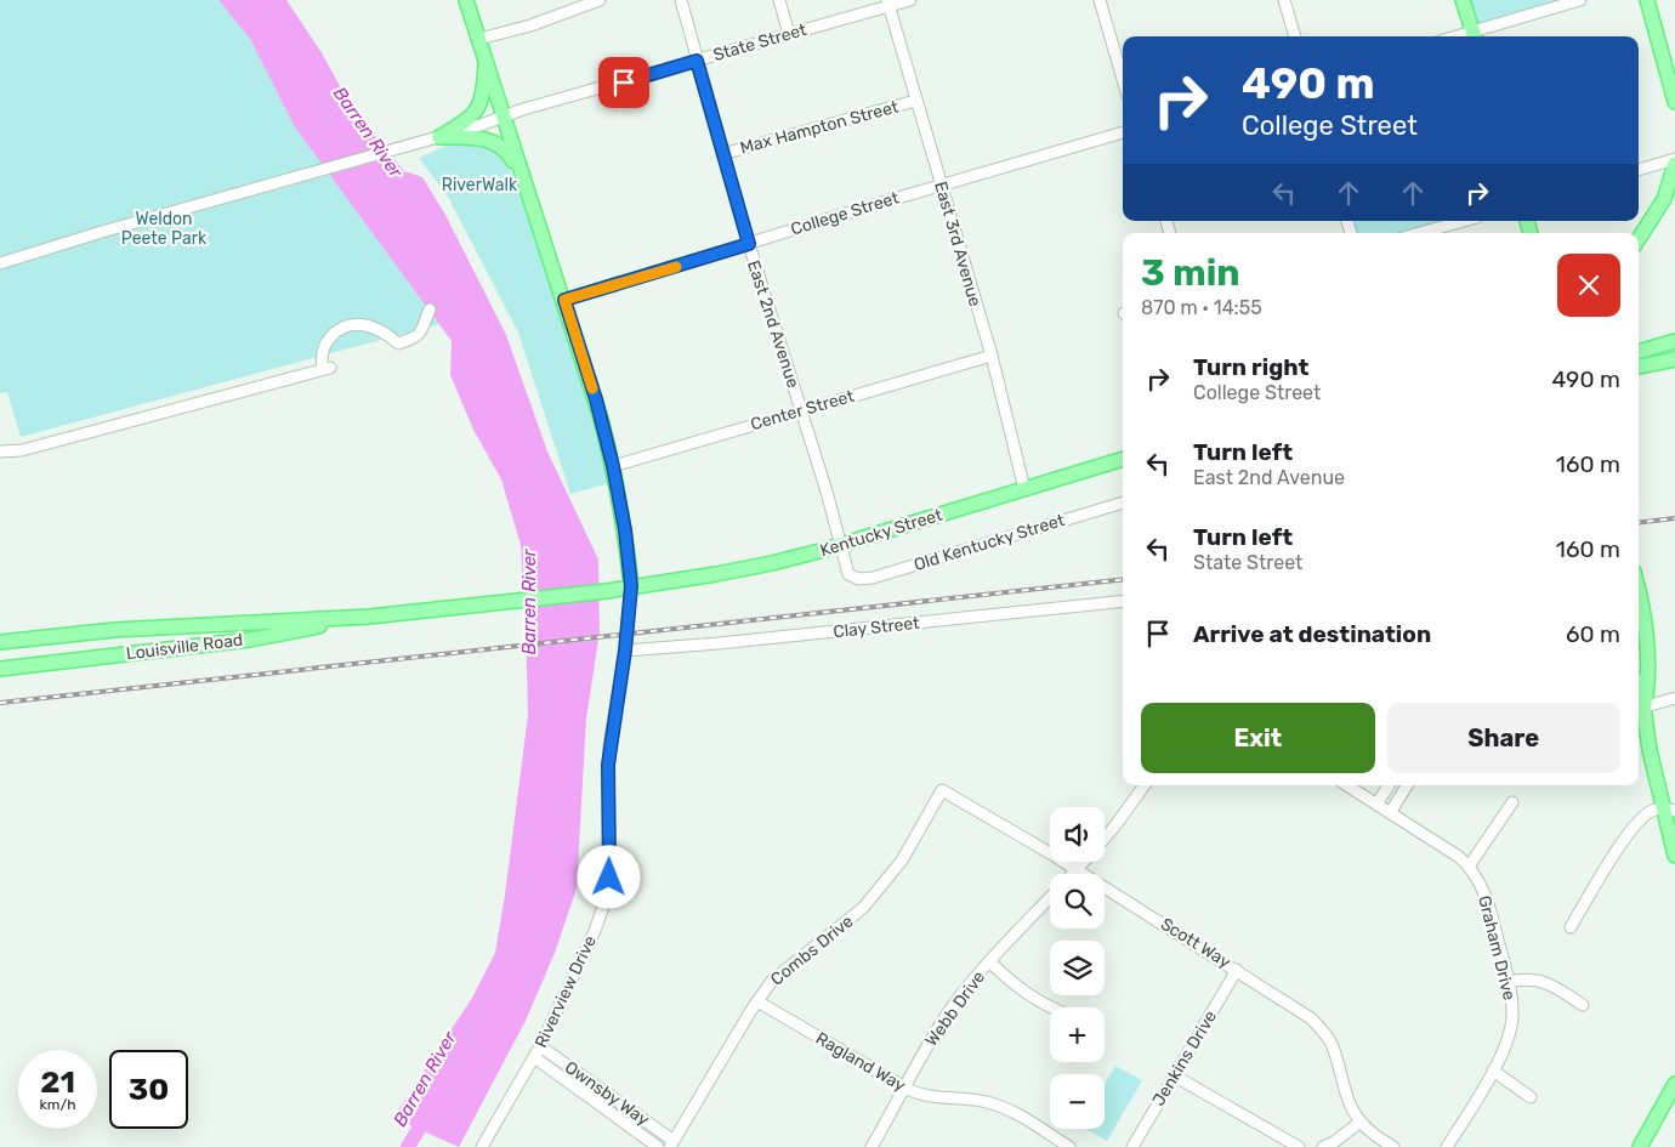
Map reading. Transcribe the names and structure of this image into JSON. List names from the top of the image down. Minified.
{"streets":{"main road":["Kentucky Street","Louisville Road","Riverview Drive"],"street":["State Street","Max Hampton Street","College Street","East 3rd Avenue","East 2nd Avenue","Center Street","Old Kentucky Street","Clay Street","Scott Way","Graham Drive","Combs Drive","Webb Drive","Jenkins Drive","Ragland Way","Ownsby Way"]},"crossings":[["State Street","East 3rd Avenue"],["State Street","East 2nd Avenue"],["State Street","Riverview Drive"],["Max Hampton Street","East 3rd Avenue"],["Max Hampton Street","East 2nd Avenue"],["College Street","East 3rd Avenue"],["College Street","East 2nd Avenue"],["College Street","Riverview Drive"],["East 3rd Avenue","Center Street"],["East 3rd Avenue","Kentucky Street"],["East 2nd Avenue","Center Street"],["East 2nd Avenue","Kentucky Street"],["East 2nd Avenue","Old Kentucky Street"],["Center Street","Riverview Drive"],["Kentucky Street","Louisville Road"],["Kentucky Street","Riverview Drive"],["Clay Street","Riverview Drive"],["Louisville Road","Riverview Drive"],["Scott Way","Combs Drive"],["Scott Way","Webb Drive"],["Scott Way","Jenkins Drive"],["Combs Drive","Ragland Way"],["Combs Drive","Ownsby Way"],["Riverview Drive","Ownsby Way"],["Webb Drive","Ragland Way"]],"water":["Barren River"],"parks":["RiverWalk","Weldon Peete Park"],"page":{"turn":["490 m","College Street"],"heading":["3 min","870 m · 14:55"],"list":[{"name":"Turn right","note":"College Street","value":"490 m"},{"name":"Turn left","note":"East 2nd Avenue","value":"160 m"},{"name":"Turn left","note":"State Street","value":"160 m"},{"name":"Arrive at destination","value":"60 m"}],"buttons":["Exit","Share"],"map_buttons":["+","−"],"speed":"21 km/h","limit":"30"}}
